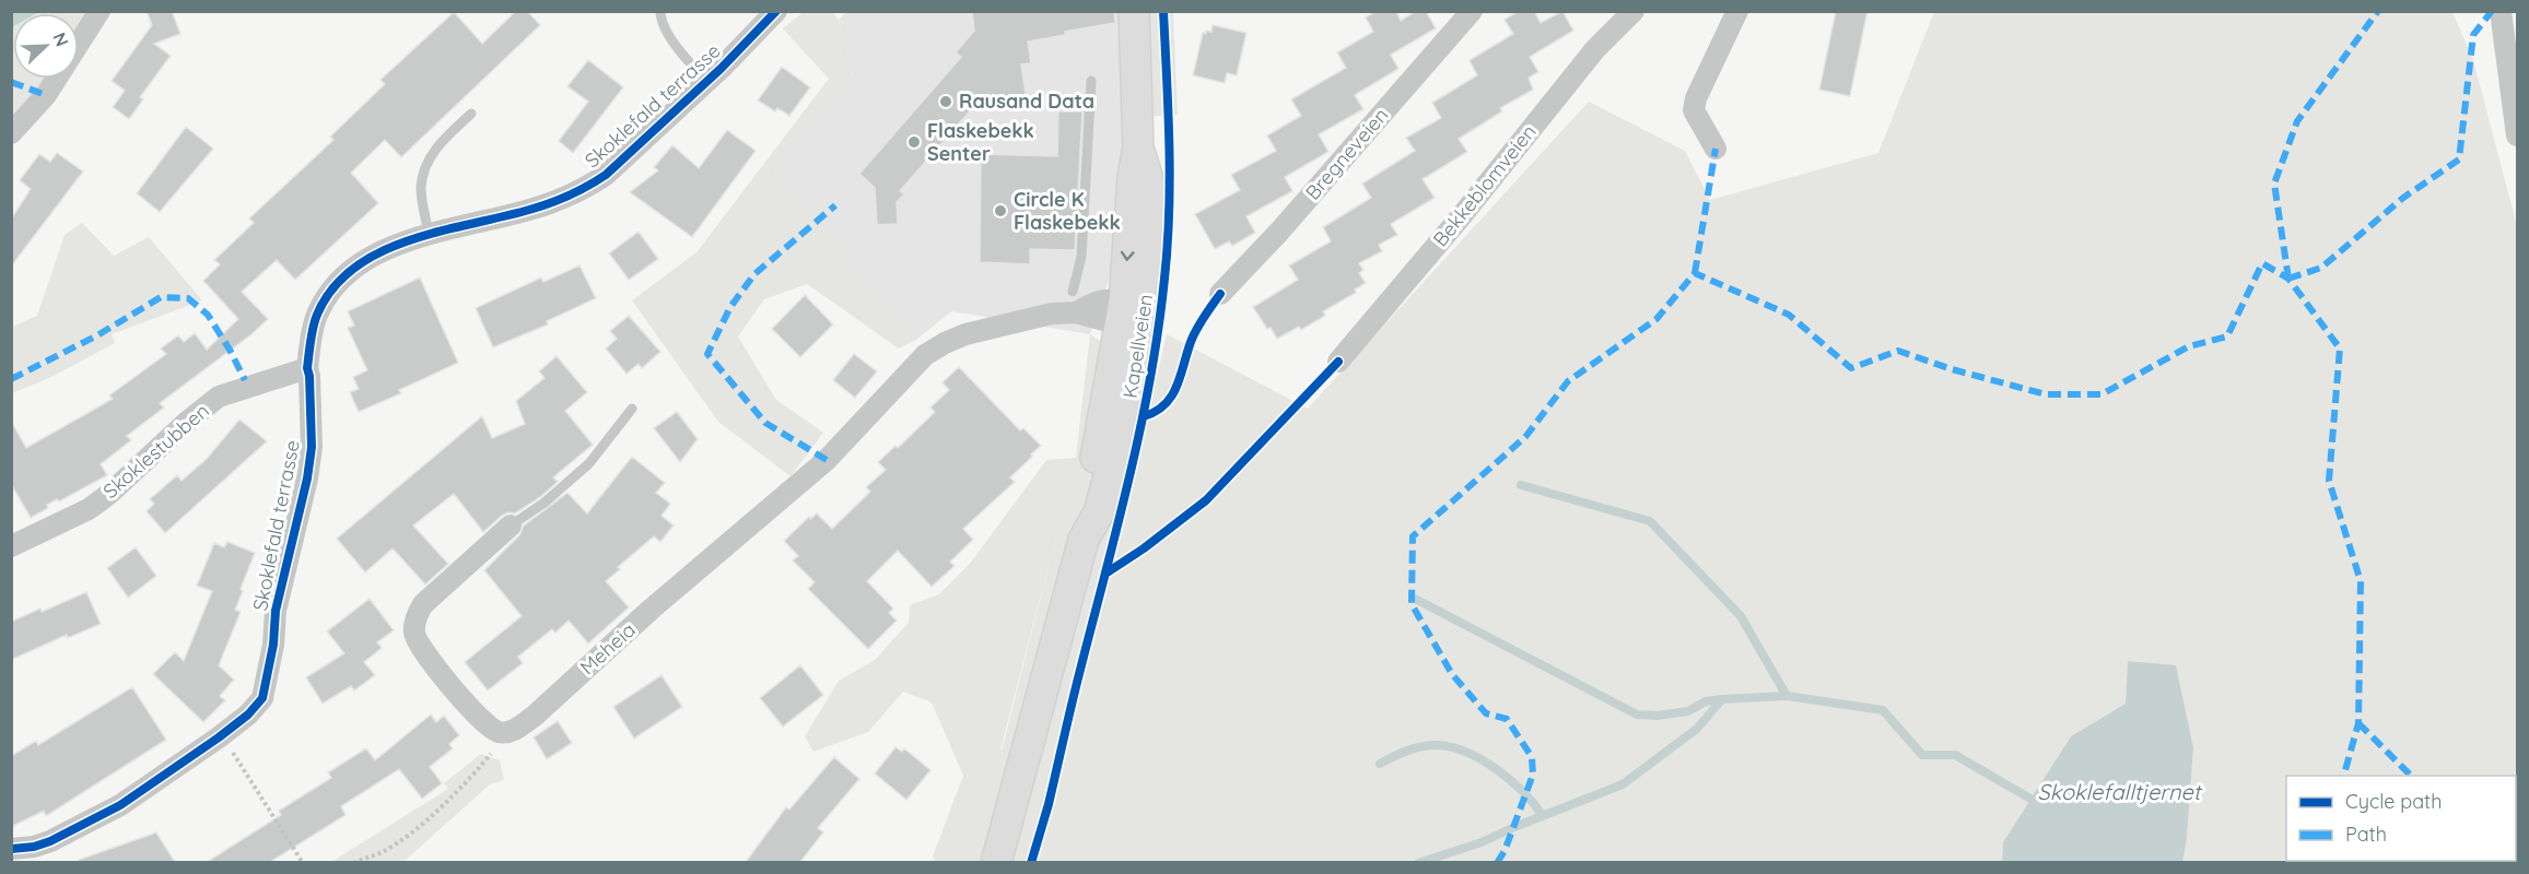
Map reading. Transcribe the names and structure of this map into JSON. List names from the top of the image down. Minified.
{"streets":{"main road":["Kapellveien"],"street":["Skoklefald terrasse","Bregneveien","Bekkeblomveien","Skoklestubben","Meheia"]},"crossings":[["Skoklefald terrasse","Skoklestubben"],["Kapellveien","Meheia"]],"water":["Skoklefalltjernet"],"places":["Rausand Data","Flaskebekk Senter","Circle K Flaskebekk"],"legend":["Cycle path","Path"],"north":"top right"}
